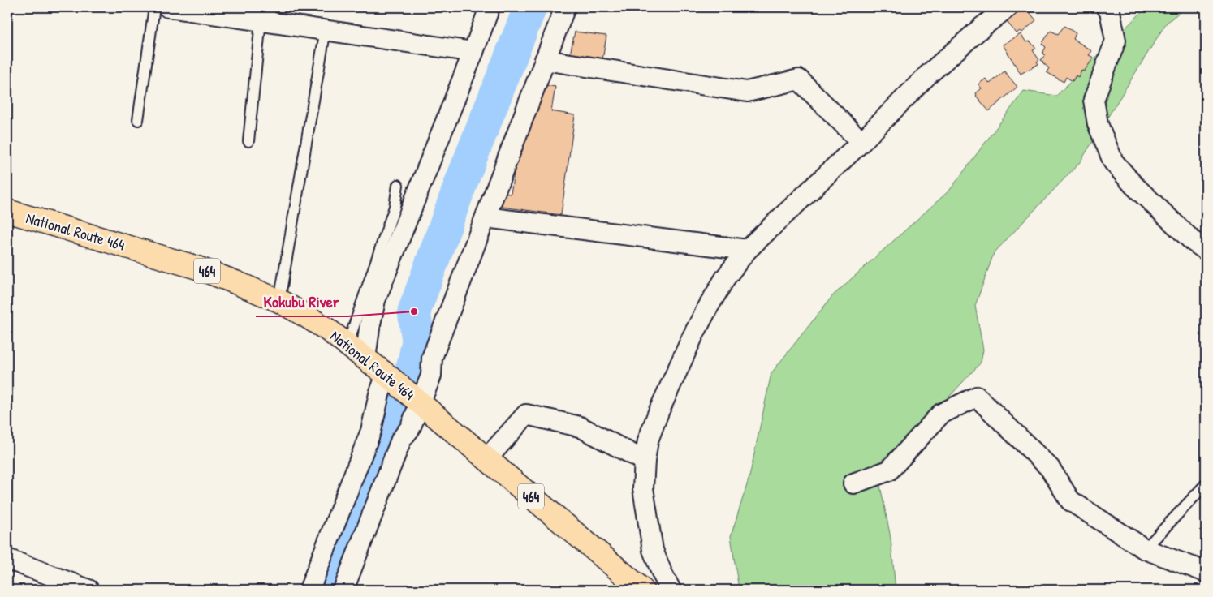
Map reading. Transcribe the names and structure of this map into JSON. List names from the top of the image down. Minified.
{"streets":{"highway":["National Route 464","464"]},"places":["Kokubu River"]}
